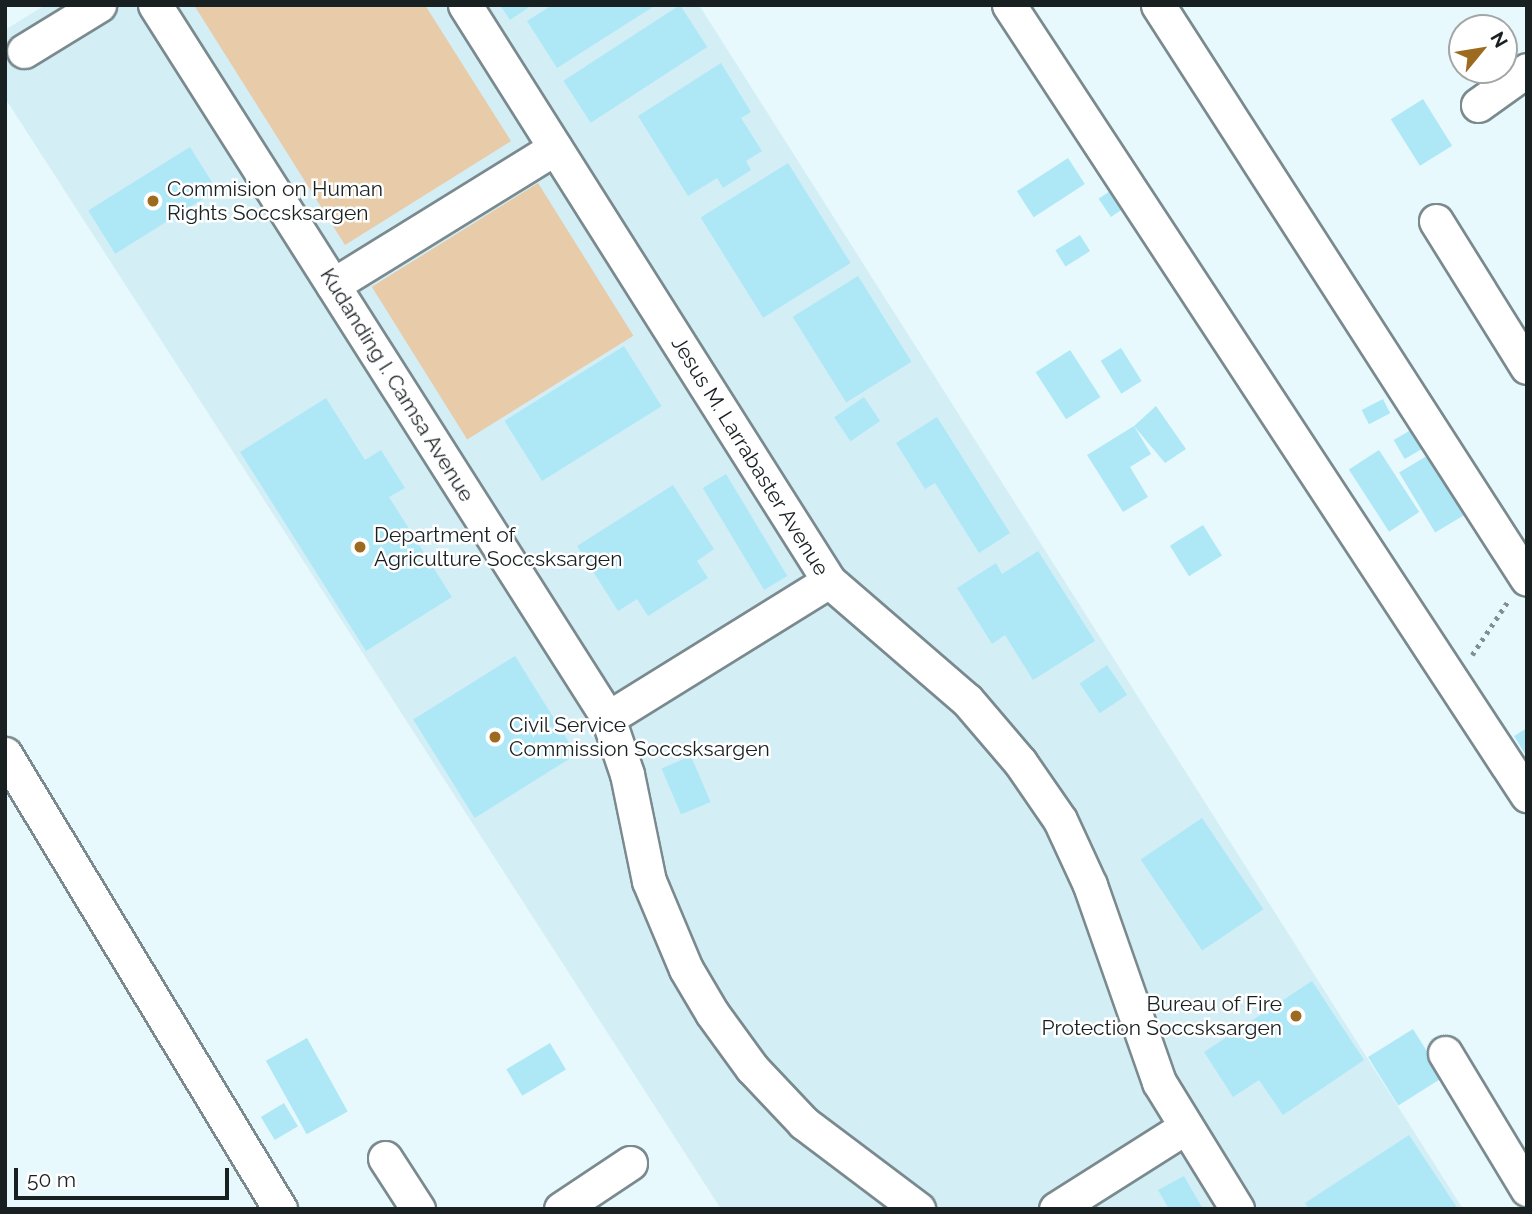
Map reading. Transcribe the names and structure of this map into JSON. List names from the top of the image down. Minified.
{"streets":{"street":["Kudanding I. Camsa Avenue","Jesus M. Larrabaster Avenue"]},"places":["Commision on Human Rights Soccsksargen","Department of Agriculture Soccsksargen","Civil Service Commission Soccsksargen","Bureau of Fire Protection Soccsksargen"],"scale_bar":"50 m","north":"top right"}
